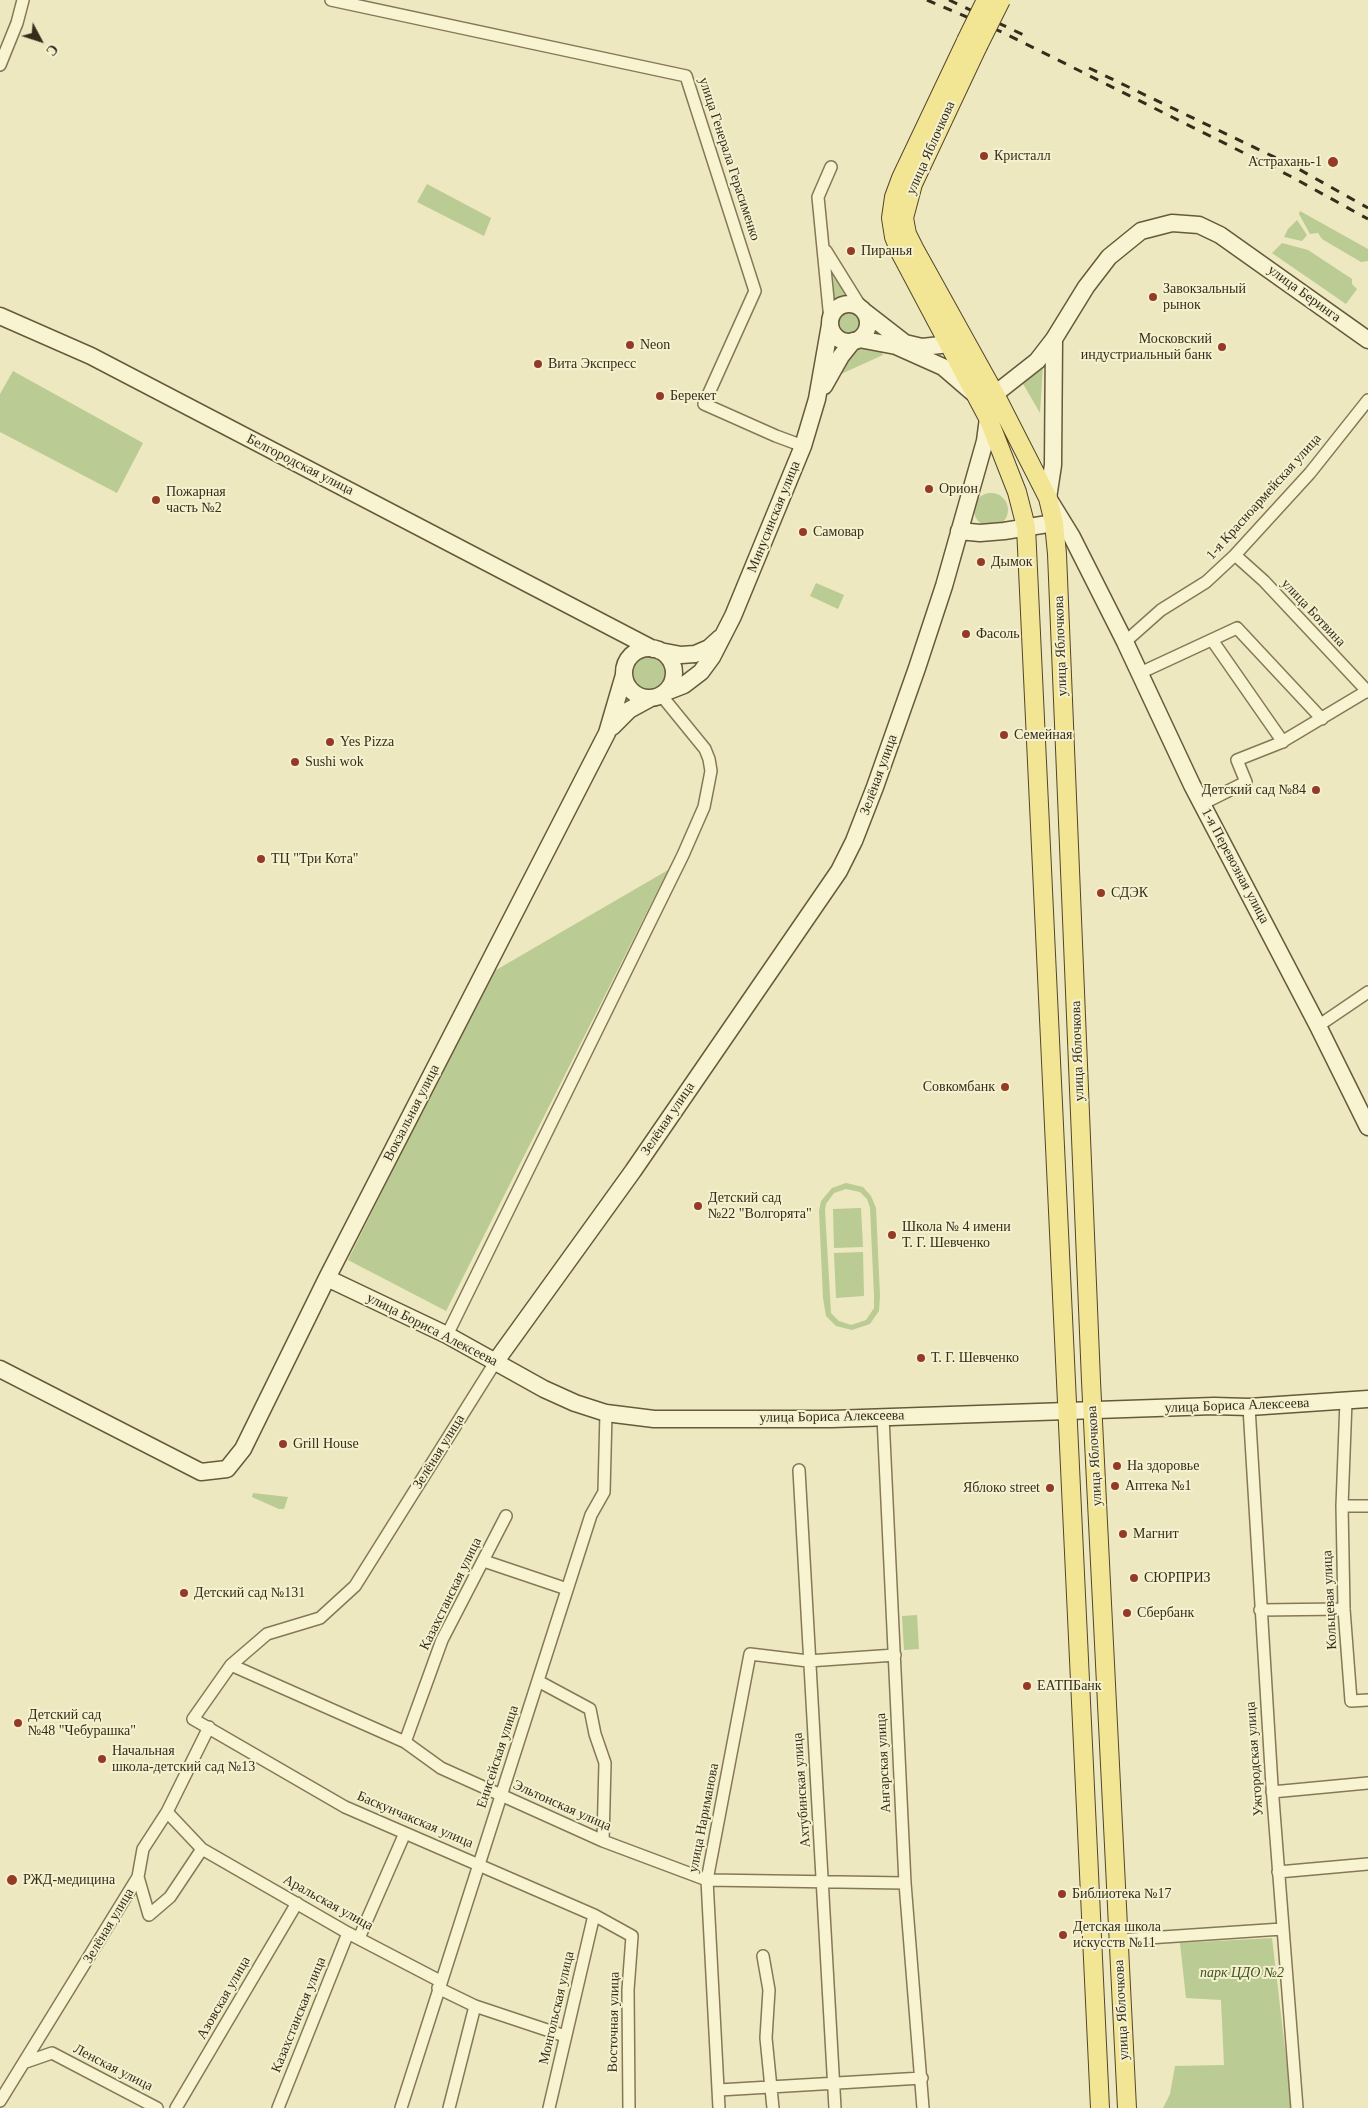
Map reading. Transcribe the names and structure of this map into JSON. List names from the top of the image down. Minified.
{"streets":{"main road":["улица Яблочкова","улица Беринга","Белгородская улица","Минусинская улица","Зелёная улица","1-я Перевозная улица","Вокзальная улица","улица Бориса Алексеева"],"street":["улица Генерала Герасименко","1-я Красноармейская улица","улица Ботвина","Казахстанская улица","Кольцевая улица","Енисейская улица","Ужгородская улица","Ангарская улица","Ахтубинская улица","Эльтонская улица","улица Нариманова","Баскунчакская улица","Аральская улица","Азовская улица","Монгольская улица","Восточная улица","Ленская улица"]},"crossings":[["улица Яблочкова","улица Беринга"],["улица Яблочкова","Зелёная улица"],["улица Яблочкова","1-я Перевозная улица"],["улица Яблочкова","улица Бориса Алексеева"],["улица Генерала Герасименко","Минусинская улица"],["Белгородская улица","Минусинская улица"],["Белгородская улица","Вокзальная улица"],["1-я Красноармейская улица","улица Ботвина"],["1-я Красноармейская улица","1-я Перевозная улица"],["Минусинская улица","Вокзальная улица"],["Зелёная улица","улица Бориса Алексеева"],["Зелёная улица","Эльтонская улица"],["Зелёная улица","Баскунчакская улица"],["Зелёная улица","Аральская улица"],["Зелёная улица","Ленская улица"],["Вокзальная улица","улица Бориса Алексеева"],["улица Бориса Алексеева","Кольцевая улица"],["улица Бориса Алексеева","Енисейская улица"],["улица Бориса Алексеева","Ужгородская улица"],["улица Бориса Алексеева","Ангарская улица"],["Казахстанская улица","Эльтонская улица"],["Казахстанская улица","Баскунчакская улица"],["Казахстанская улица","Аральская улица"],["Енисейская улица","Эльтонская улица"],["Енисейская улица","Баскунчакская улица"],["Енисейская улица","Аральская улица"],["Ангарская улица","Эльтонская улица"],["Ахтубинская улица","Эльтонская улица"],["Ахтубинская улица","улица Нариманова"],["Эльтонская улица","улица Нариманова"],["Баскунчакская улица","Монгольская улица"],["Баскунчакская улица","Восточная улица"],["Аральская улица","Азовская улица"],["Аральская улица","Монгольская улица"]],"parks":["парк ЦДО №2"],"places":["Кристалл","Астрахань-1","Пиранья","Завокзальный рынок","Neon","Московский индустриальный банк","Вита Экспресс","Берекет","Орион","Пожарная часть №2","Самовар","Дымок","Фасоль","Семейная","Yes Pizza","Sushi wok","Детский сад №84","ТЦ \"Три Кота\"","СДЭК","Совкомбанк","Детский сад №22 \"Волгорята\"","Школа № 4 имени Т. Г. Шевченко","Т. Г. Шевченко","Grill House","На здоровье","Аптека №1","Яблоко street","Магнит","СЮРПРИЗ","Детский сад №131","Сбербанк","ЕАТПБанк","Детский сад №48 \"Чебурашка\"","Начальная школа-детский сад №13","РЖД-медицина","Библиотека №17","Детская школа искусств №11"],"north":"bottom right"}
